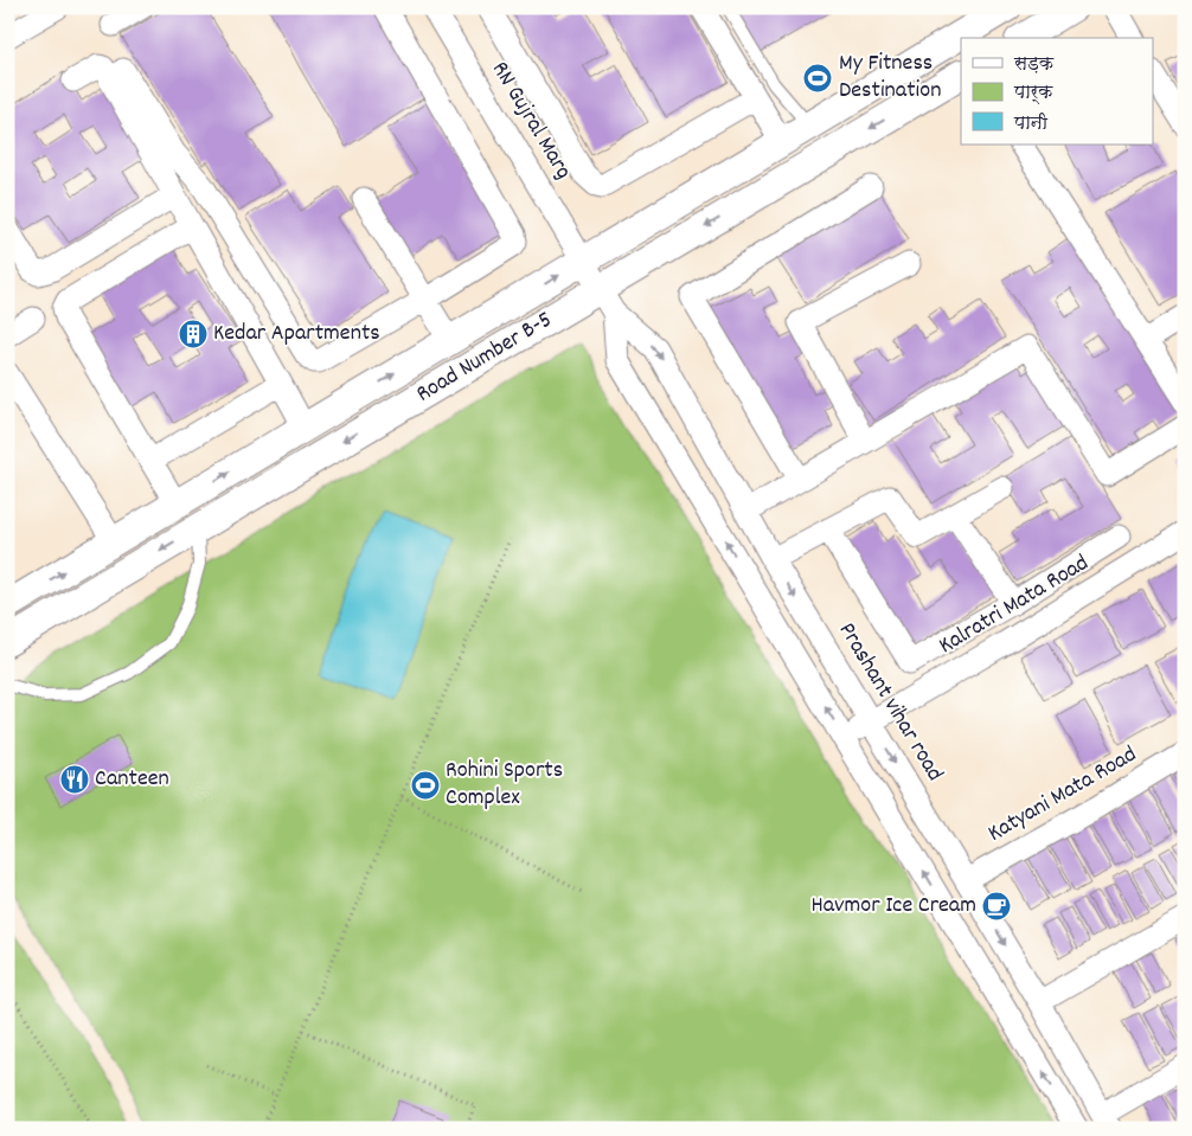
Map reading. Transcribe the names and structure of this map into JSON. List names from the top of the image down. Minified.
{"streets":{"street":["RN Gujral Marg","Road Number B-5","Kalratri Mata Road","Prashant vihar road","Katyani Mata Road"]},"crossings":[["RN Gujral Marg","Prashant vihar road"],["Road Number B-5","Prashant vihar road"],["Kalratri Mata Road","Prashant vihar road"],["Prashant vihar road","Katyani Mata Road"]],"places":{"sports":["My Fitness Destination","Rohini Sports Complex"],"building":["Kedar Apartments"],"restaurant":["Canteen"],"cafe":["Havmor Ice Cream"]},"legend":["सड़क","पार्क","पानी"]}
